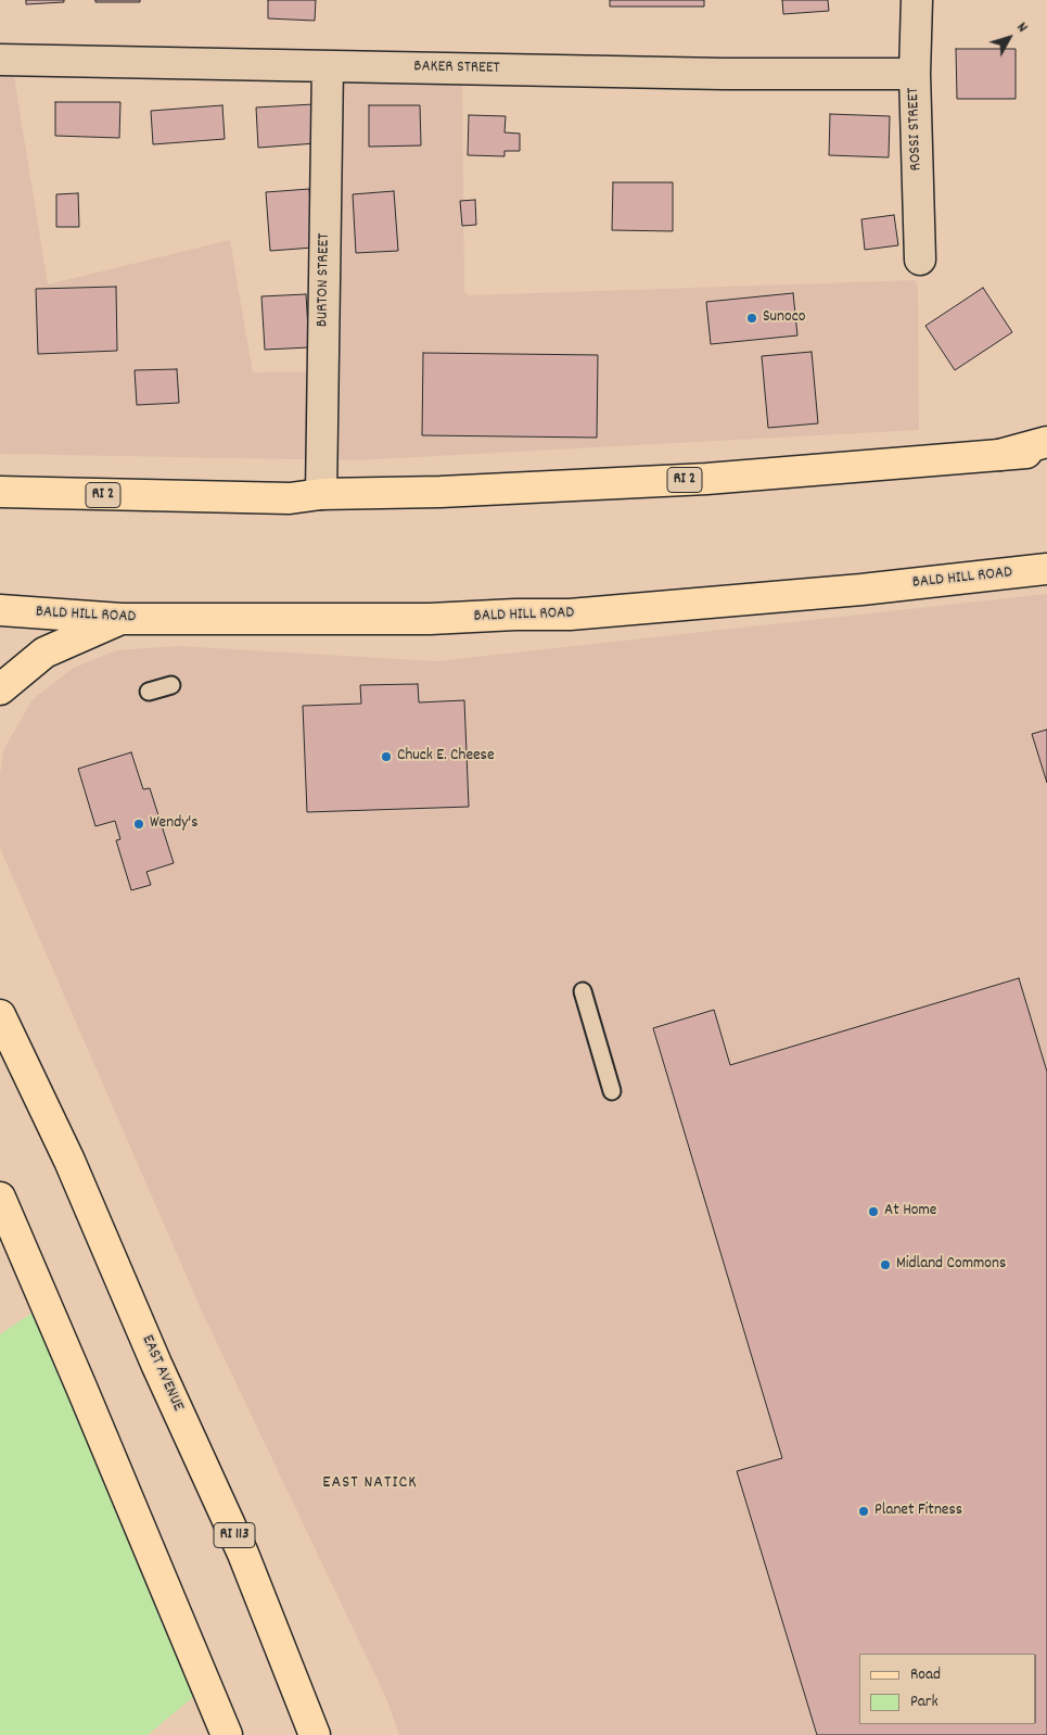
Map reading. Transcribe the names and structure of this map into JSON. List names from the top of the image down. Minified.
{"streets":{"main road":["RI 2","BALD HILL ROAD","EAST AVENUE","RI 113"],"street":["BAKER STREET","ROSSI STREET","BURTON STREET"]},"crossings":[["BAKER STREET","ROSSI STREET"],["BAKER STREET","BURTON STREET"],["BURTON STREET","RI 2"]],"districts":["EAST NATICK"],"places":["Sunoco","Chuck E. Cheese","Wendy's","At Home","Midland Commons","Planet Fitness"],"legend":["Road","Park"],"north":"top right"}
